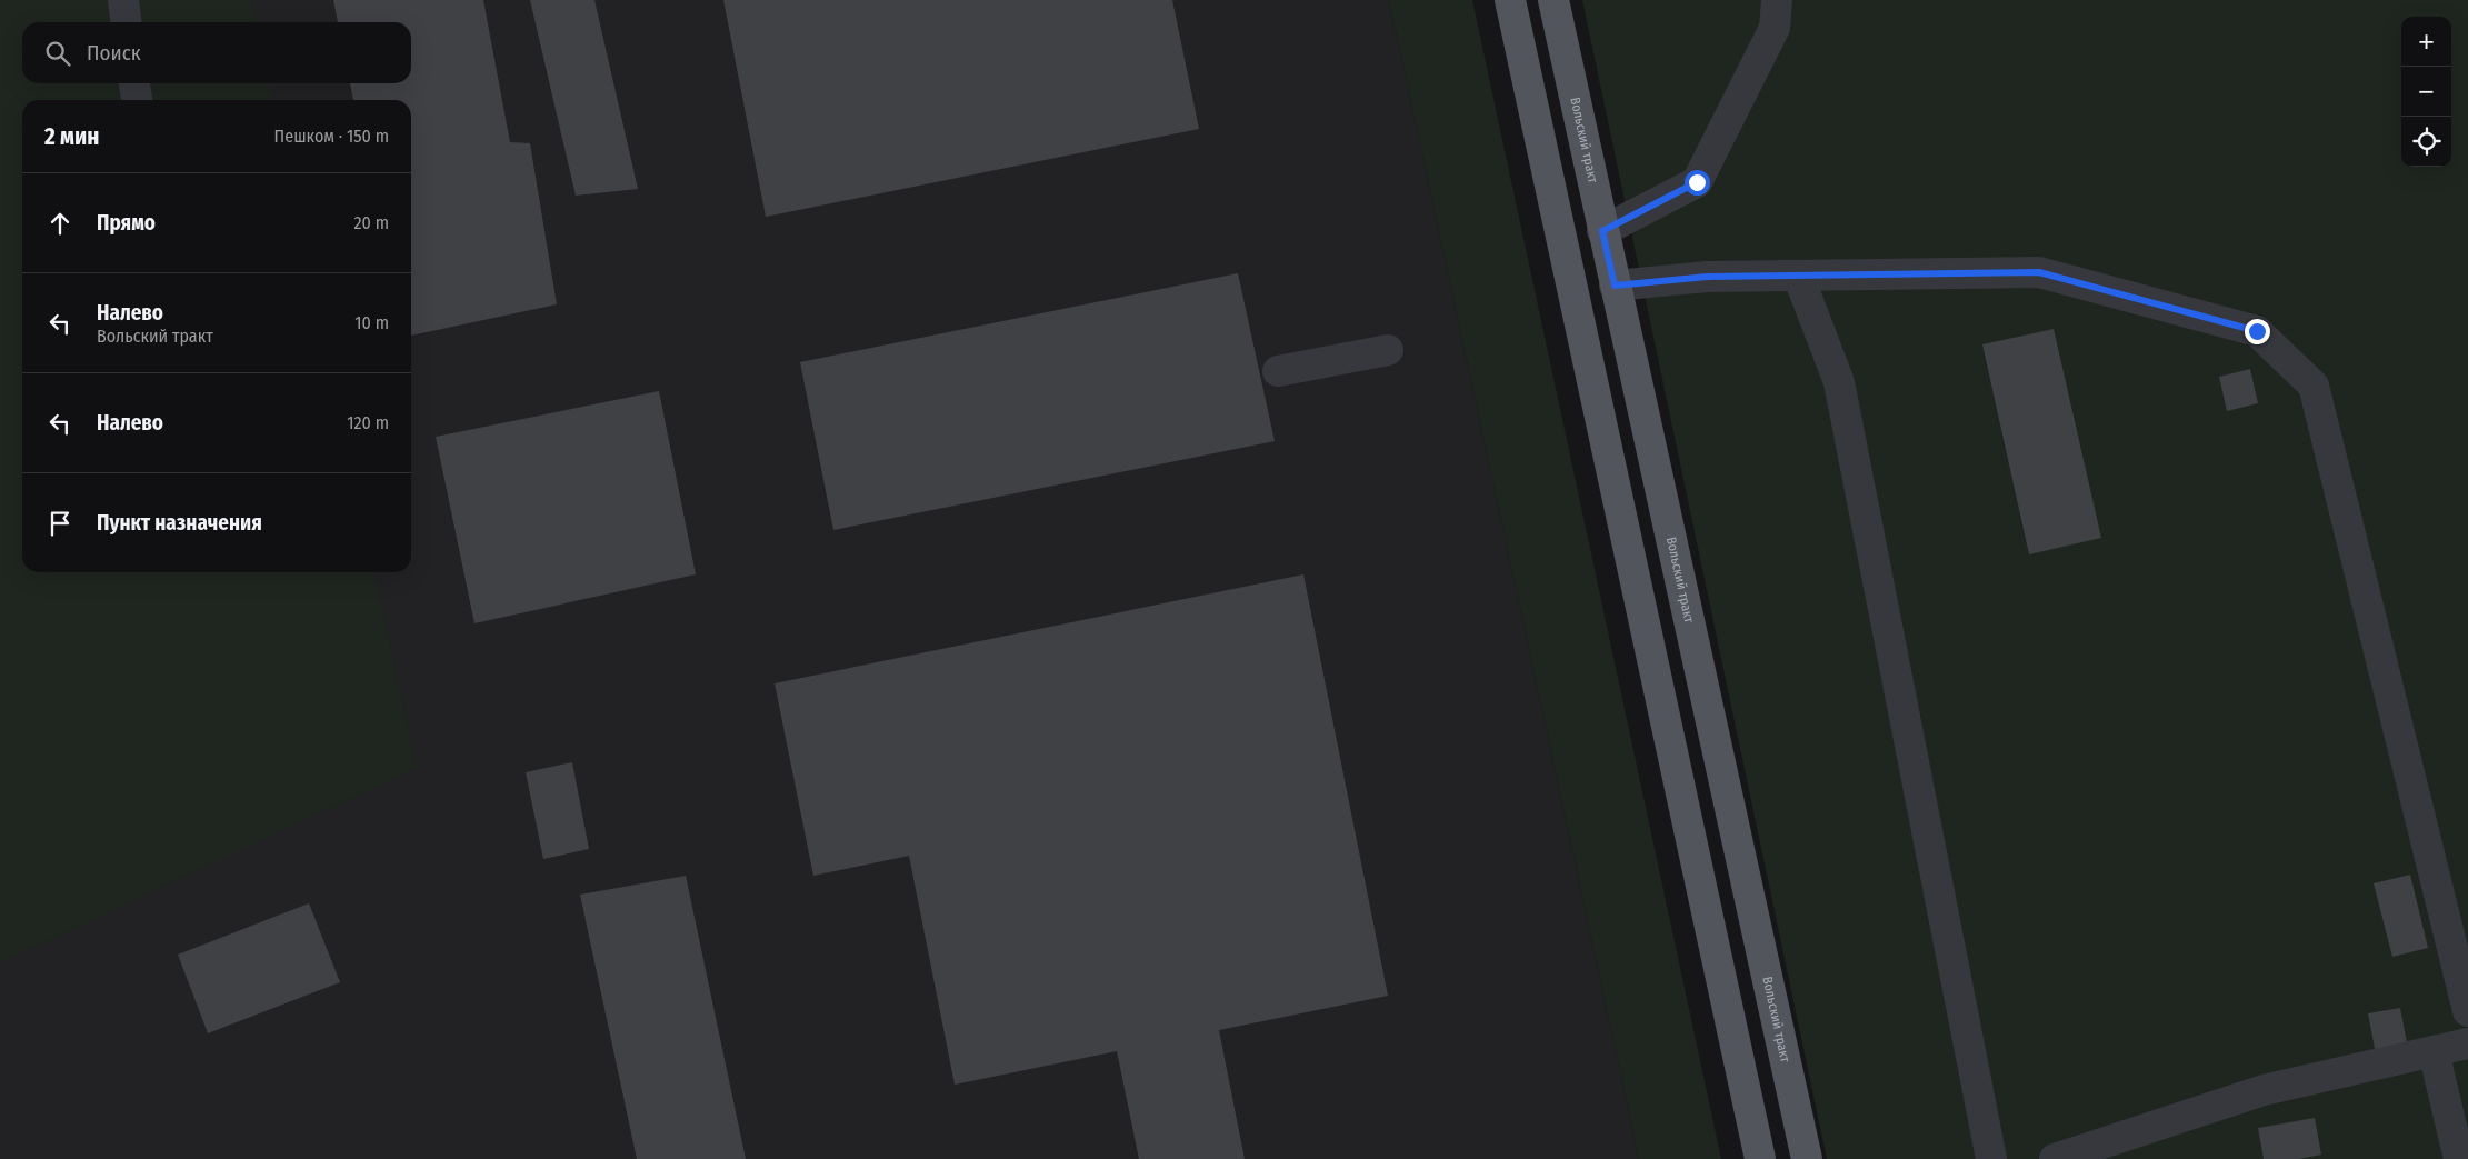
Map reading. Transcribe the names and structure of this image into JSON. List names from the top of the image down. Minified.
{"streets":{"main road":["Вольский тракт"]},"page":{"map_buttons":["+","−"],"search":"Поиск","heading":["2 мин","Пешком · 150 m"],"list":[["Прямо","20 m"],["Налево","Вольский тракт","10 m"],["Налево","120 m"],"Пункт назначения"]}}
